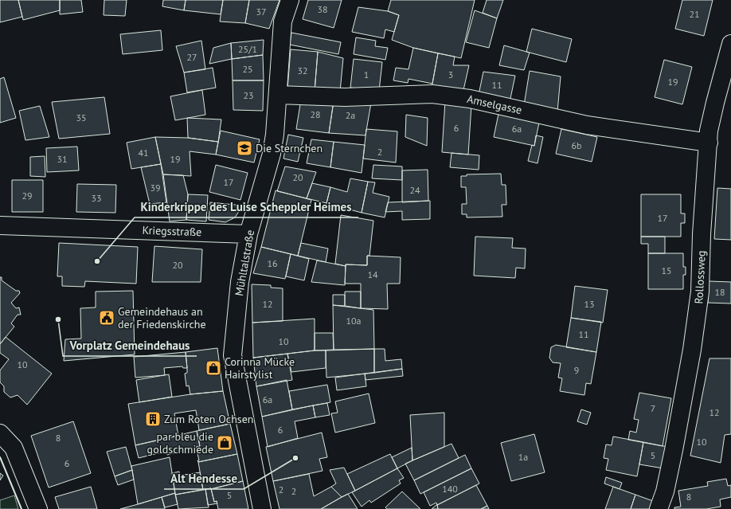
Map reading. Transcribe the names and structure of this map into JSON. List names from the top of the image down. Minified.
{"streets":{"street":["Amselgasse","Kriegsstraße","Mühltalstraße","Rollossweg"]},"crossings":[["Amselgasse","Mühltalstraße"],["Amselgasse","Rollossweg"],["Kriegsstraße","Mühltalstraße"]],"places":{"school or university":["Die Sternchen"],"other":["Kinderkrippe des Luise Scheppler Heimes","Vorplatz Gemeindehaus","Alt Hendesse"],"public building":["Gemeindehaus an der Friedenskirche"],"shop":["Corinna Mücke Hairstylist","par bleu die goldschmiede"],"building":["Zum Roten Ochsen"]},"house_numbers":["38","37","21","25/1","27","25","32","1","3","19","11","23","28","2a","35","6","6a","6b","2","41","31","19","20","17","39","24","29","33","17","16","20","15","14","18","12","13","10a","11","10","10","9","6a","7","12","6","8","10","5","1a","6","140","2","2","5","8"]}
